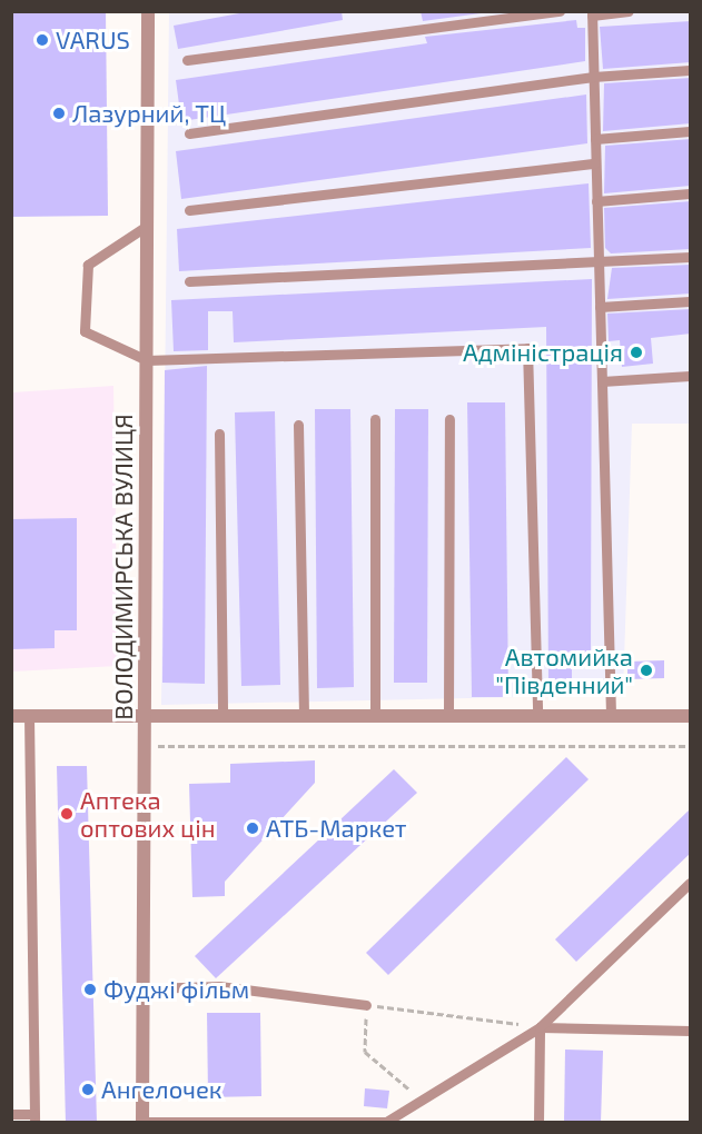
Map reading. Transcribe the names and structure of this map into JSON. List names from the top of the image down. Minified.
{"streets":{"street":["ВОЛОДИМИРСЬКА ВУЛИЦЯ"]},"places":["VARUS","Лазурний, ТЦ","Адміністрація","Автомийка \"Південний\"","Аптека оптових цін","АТБ-Маркет","Фуджі фільм","Ангелочек"]}
